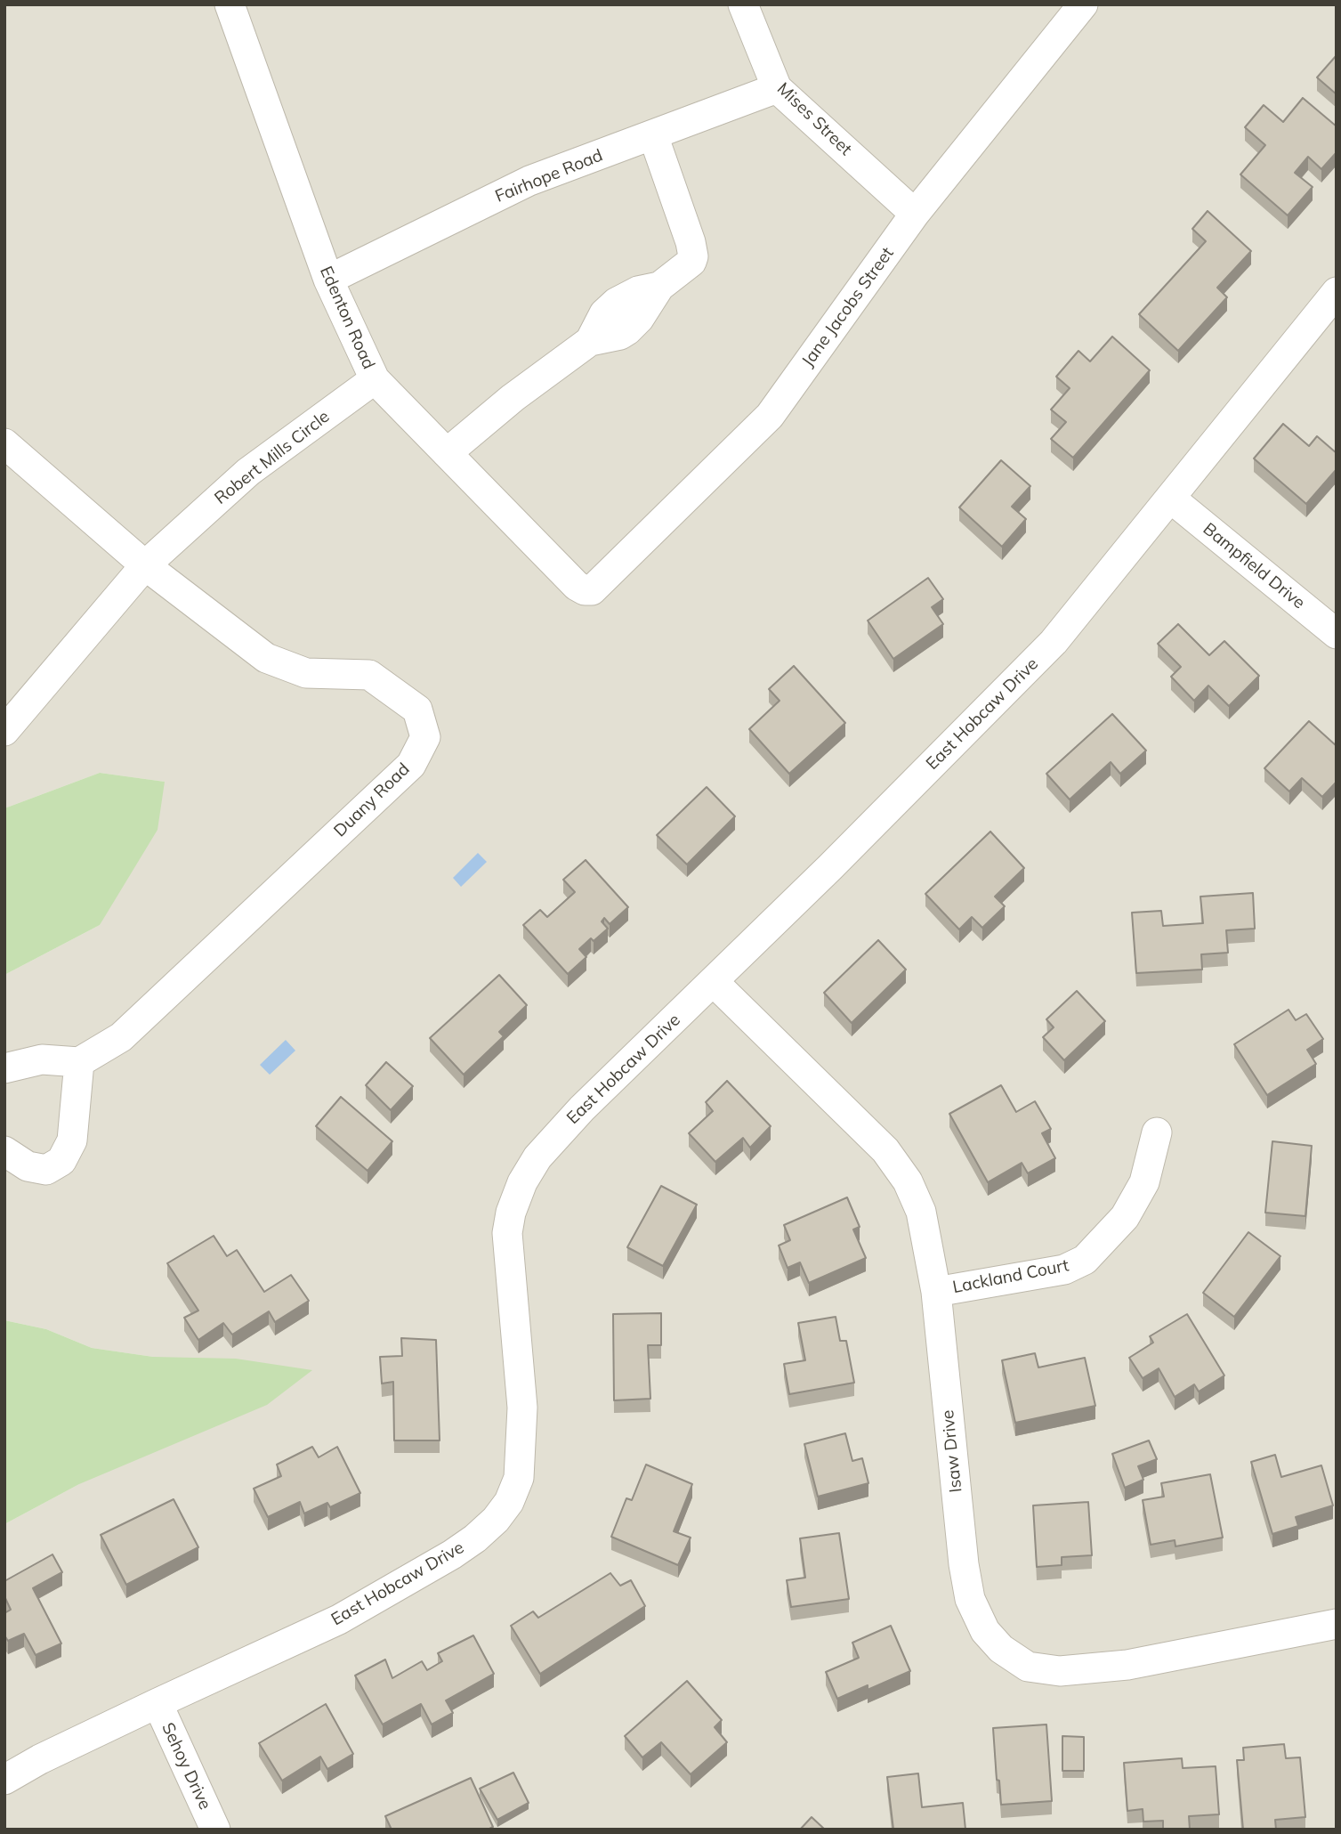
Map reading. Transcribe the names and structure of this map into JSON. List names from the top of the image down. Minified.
{"streets":{"street":["Mises Street","Fairhope Road","Jane Jacobs Street","Edenton Road","Robert Mills Circle","Bampfield Drive","East Hobcaw Drive","Duany Road","Lackland Court","Isaw Drive","Sehoy Drive"]},"crossings":[["Mises Street","Fairhope Road"],["Mises Street","Jane Jacobs Street"],["Fairhope Road","Edenton Road"],["Jane Jacobs Street","Edenton Road"],["Edenton Road","Robert Mills Circle"],["Robert Mills Circle","Duany Road"],["Bampfield Drive","East Hobcaw Drive"],["East Hobcaw Drive","Isaw Drive"],["East Hobcaw Drive","Sehoy Drive"],["Lackland Court","Isaw Drive"]]}
